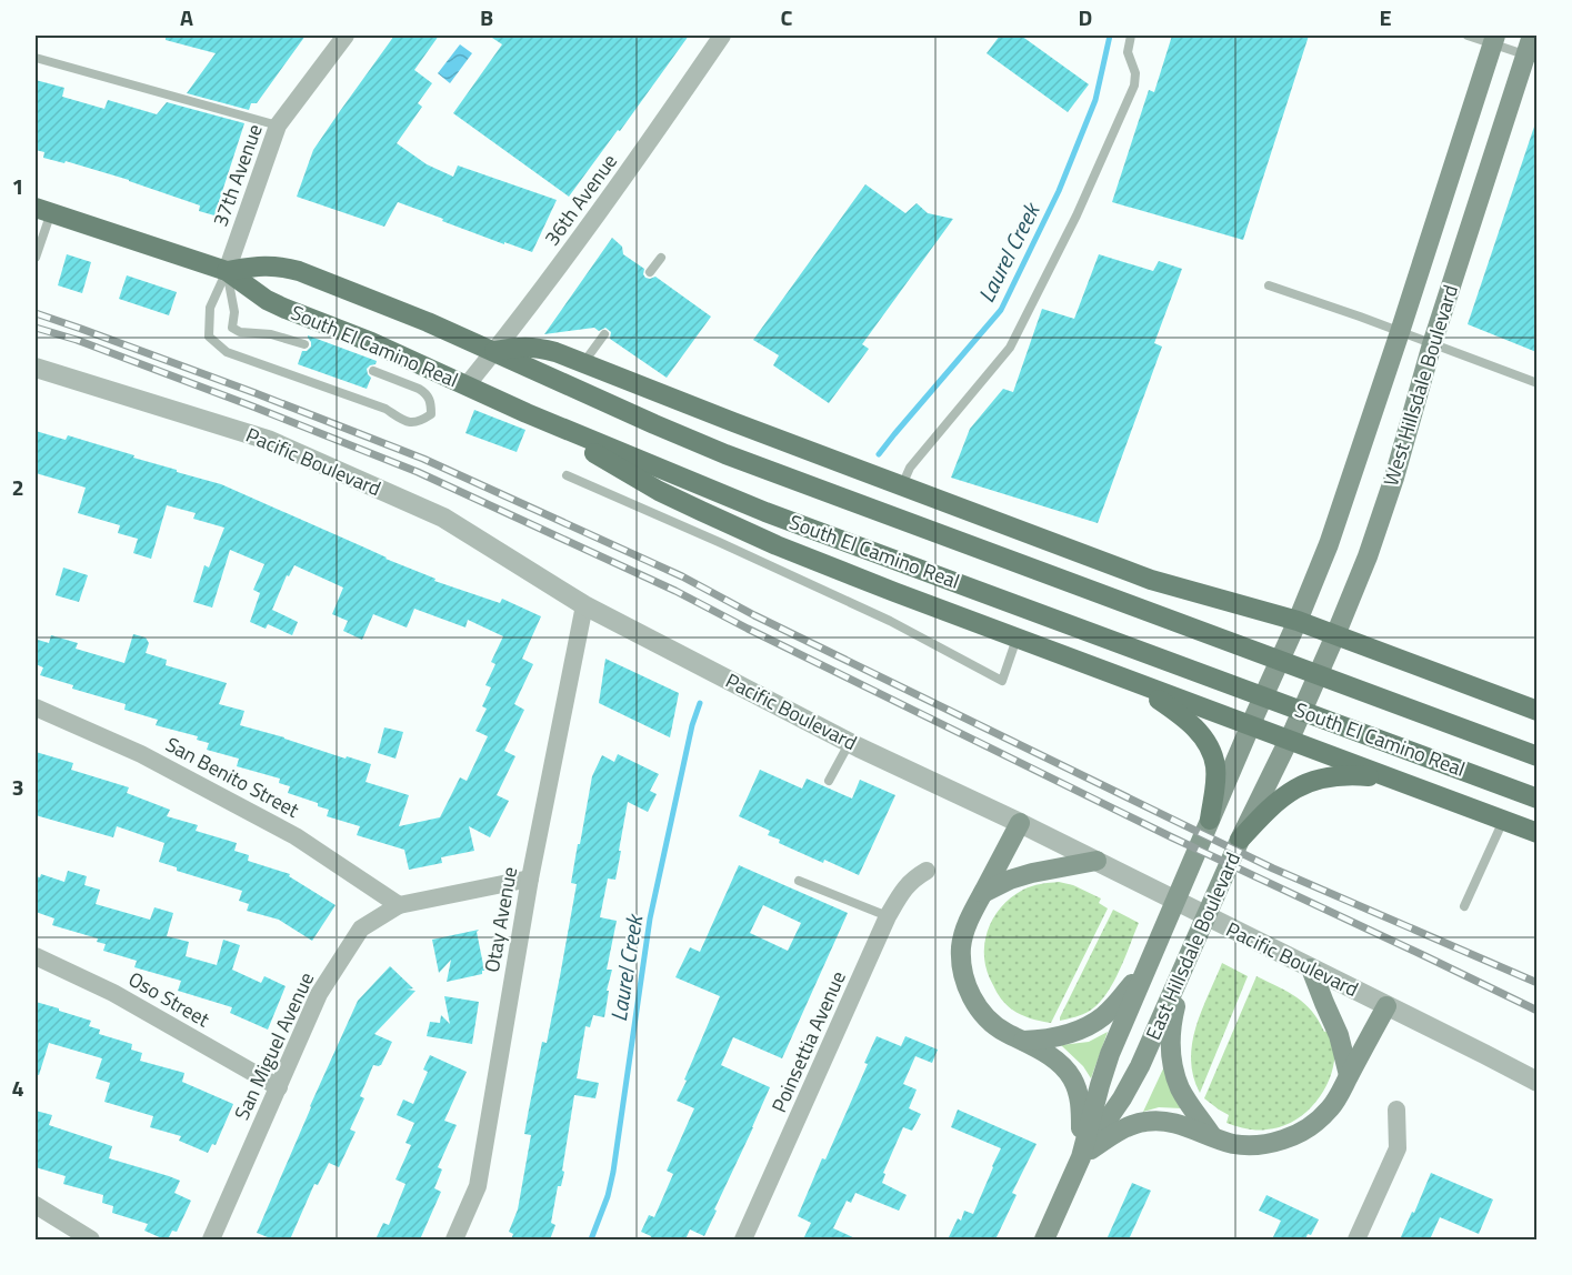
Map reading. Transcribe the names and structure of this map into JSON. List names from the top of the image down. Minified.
{"streets":{"main road":["South El Camino Real","West Hillsdale Boulevard","East Hillsdale Boulevard"],"street":["37th Avenue","36th Avenue","Pacific Boulevard","San Benito Street","Otay Avenue","Oso Street","Poinsettia Avenue","San Miguel Avenue"]},"crossings":[["37th Avenue","South El Camino Real"],["36th Avenue","South El Camino Real"],["West Hillsdale Boulevard","East Hillsdale Boulevard"],["Pacific Boulevard","Otay Avenue"],["San Benito Street","San Miguel Avenue"],["Otay Avenue","San Miguel Avenue"],["Oso Street","San Miguel Avenue"]],"water":["Laurel Creek"],"grid":{"columns":["A","B","C","D","E"],"rows":["1","2","3","4"]}}
